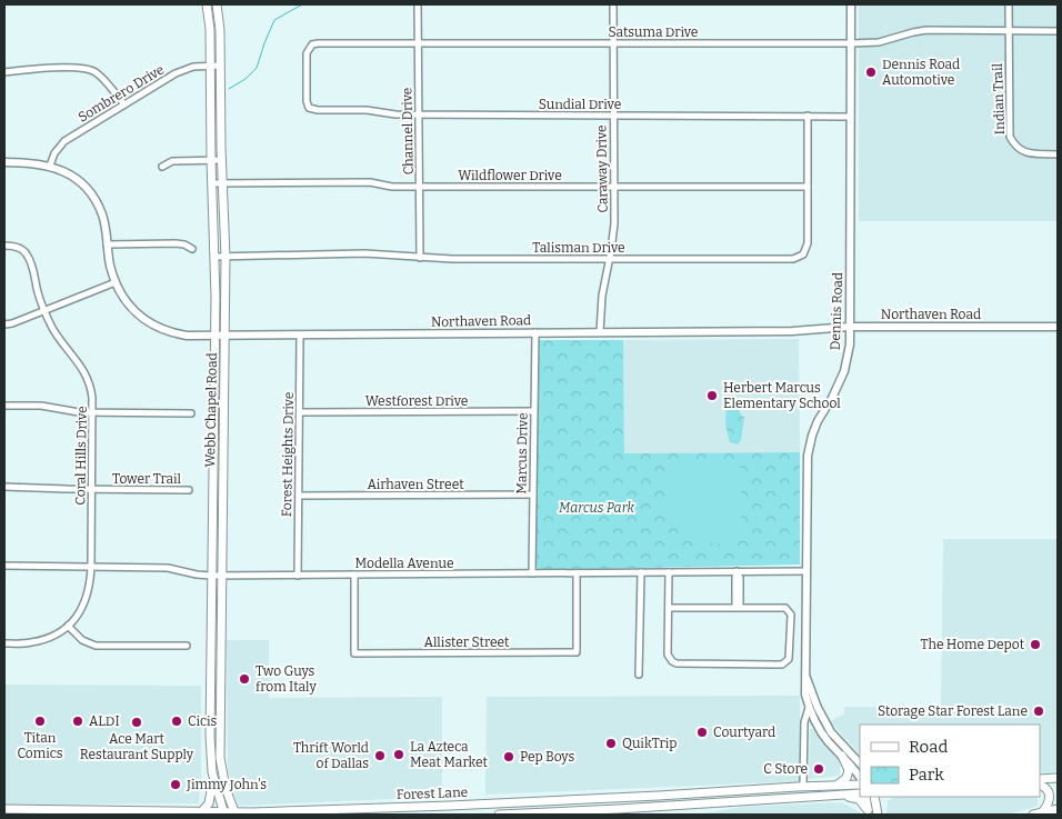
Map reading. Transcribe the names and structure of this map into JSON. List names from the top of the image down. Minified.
{"streets":{"main road":["Webb Chapel Road","Forest Lane"],"street":["Satsuma Drive","Sombrero Drive","Indian Trail","Sundial Drive","Channel Drive","Caraway Drive","Wildflower Drive","Talisman Drive","Dennis Road","Northaven Road","Westforest Drive","Marcus Drive","Forest Heights Drive","Coral Hills Drive","Tower Trail","Airhaven Street","Modella Avenue","Allister Street"]},"crossings":[["Satsuma Drive","Indian Trail"],["Satsuma Drive","Sundial Drive"],["Satsuma Drive","Channel Drive"],["Satsuma Drive","Caraway Drive"],["Satsuma Drive","Dennis Road"],["Sombrero Drive","Northaven Road"],["Sombrero Drive","Webb Chapel Road"],["Sundial Drive","Channel Drive"],["Sundial Drive","Caraway Drive"],["Sundial Drive","Talisman Drive"],["Sundial Drive","Dennis Road"],["Channel Drive","Wildflower Drive"],["Channel Drive","Talisman Drive"],["Caraway Drive","Wildflower Drive"],["Caraway Drive","Talisman Drive"],["Caraway Drive","Northaven Road"],["Wildflower Drive","Talisman Drive"],["Wildflower Drive","Webb Chapel Road"],["Talisman Drive","Webb Chapel Road"],["Dennis Road","Northaven Road"],["Dennis Road","Modella Avenue"],["Northaven Road","Webb Chapel Road"],["Northaven Road","Marcus Drive"],["Northaven Road","Forest Heights Drive"],["Westforest Drive","Marcus Drive"],["Westforest Drive","Forest Heights Drive"],["Webb Chapel Road","Modella Avenue"],["Webb Chapel Road","Forest Lane"],["Marcus Drive","Airhaven Street"],["Marcus Drive","Modella Avenue"],["Forest Heights Drive","Airhaven Street"],["Forest Heights Drive","Modella Avenue"],["Coral Hills Drive","Tower Trail"],["Coral Hills Drive","Modella Avenue"],["Modella Avenue","Allister Street"]],"parks":["Marcus Park"],"places":["Dennis Road Automotive","Herbert Marcus Elementary School","The Home Depot","Two Guys from Italy","Storage Star Forest Lane","Titan Comics","ALDI","Cicis","Ace Mart Restaurant Supply","Courtyard","QuikTrip","La Azteca Meat Market","Thrift World of Dallas","Pep Boys","C Store","Jimmy John's"],"legend":["Road","Park"]}
